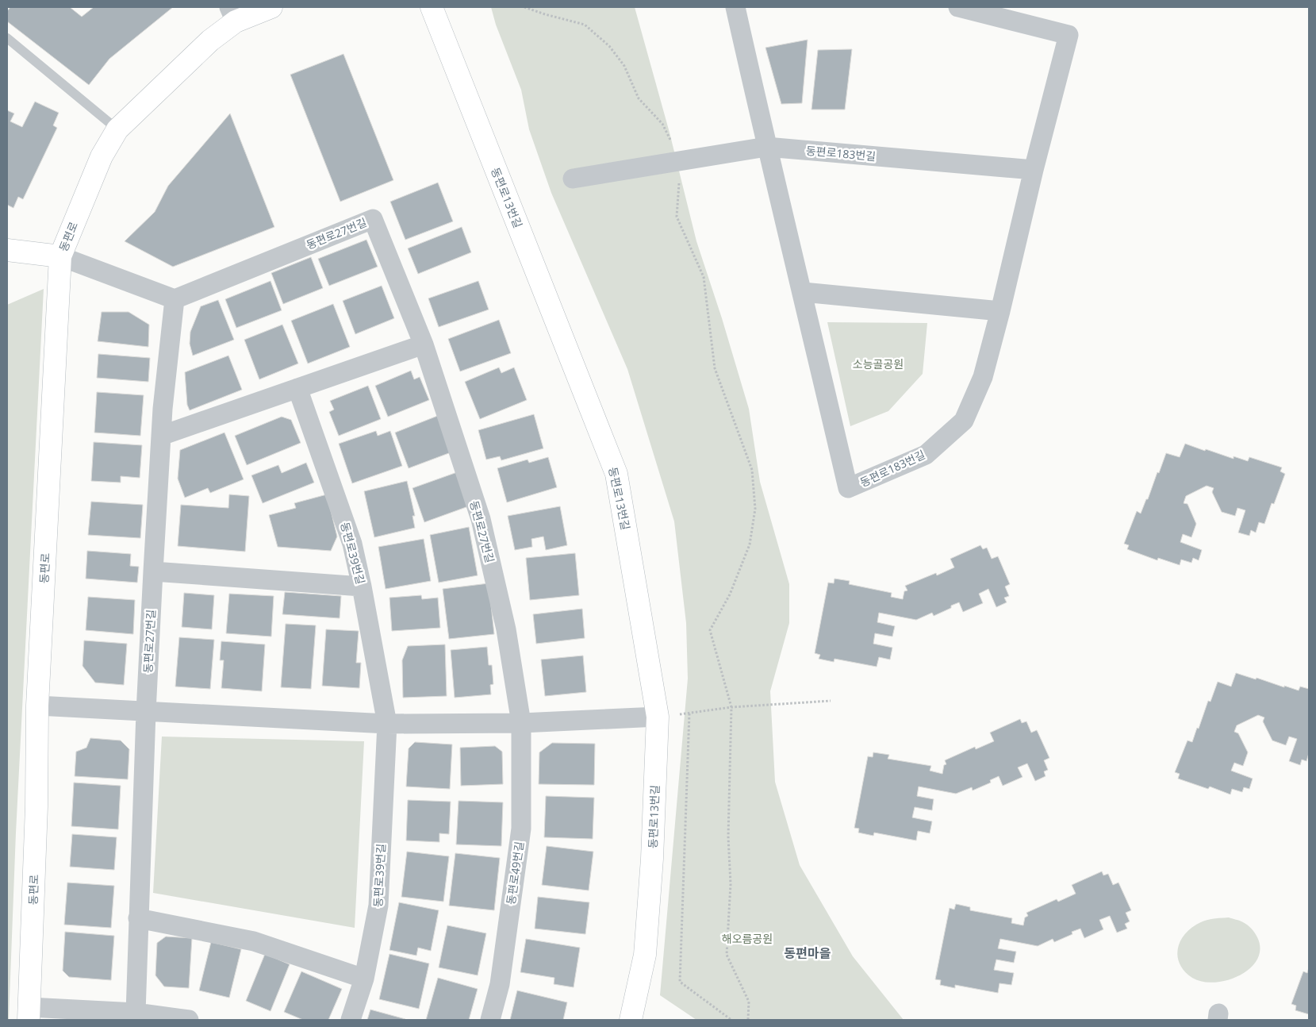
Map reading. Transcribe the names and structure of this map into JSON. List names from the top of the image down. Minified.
{"streets":{"street":["동편로183번길","동편로13번길","동편로27번길","동편로","동편로39번길","동편로49번길"]},"crossings":[["동편로27번길","동편로49번길"]],"districts":["동편마을"],"parks":["소능골공원","해오름공원"]}
